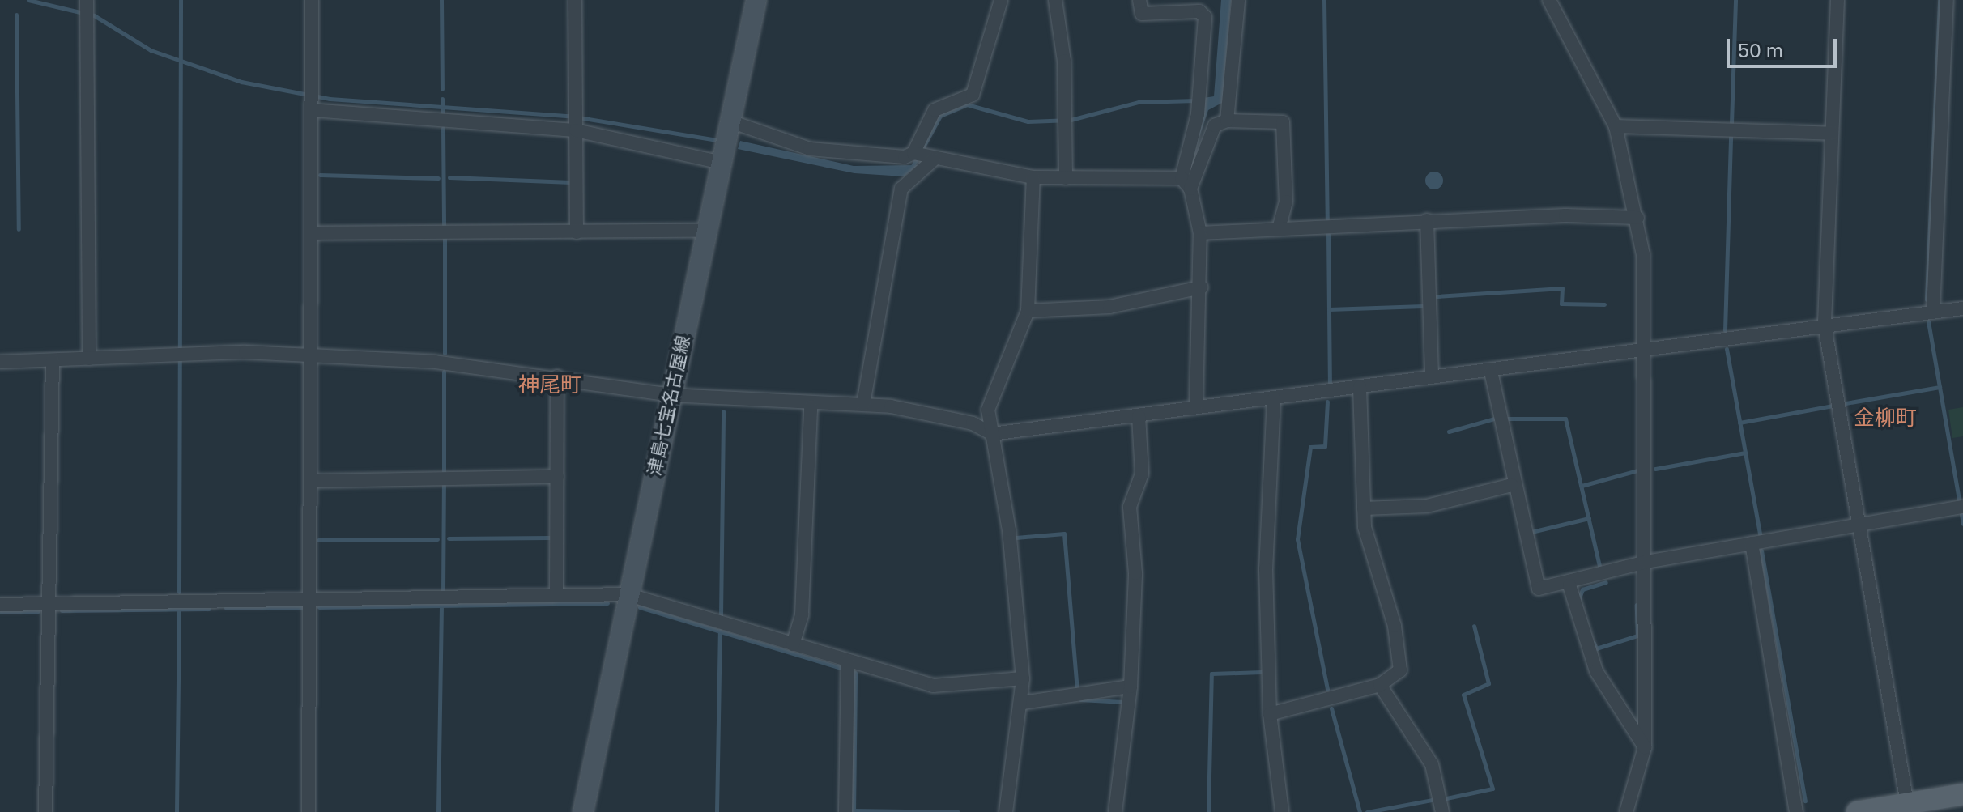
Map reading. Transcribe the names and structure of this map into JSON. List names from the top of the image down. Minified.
{"streets":{"main road":["津島七宝名古屋線"]},"districts":["神尾町","金柳町"],"scale_bar":"50 m"}
